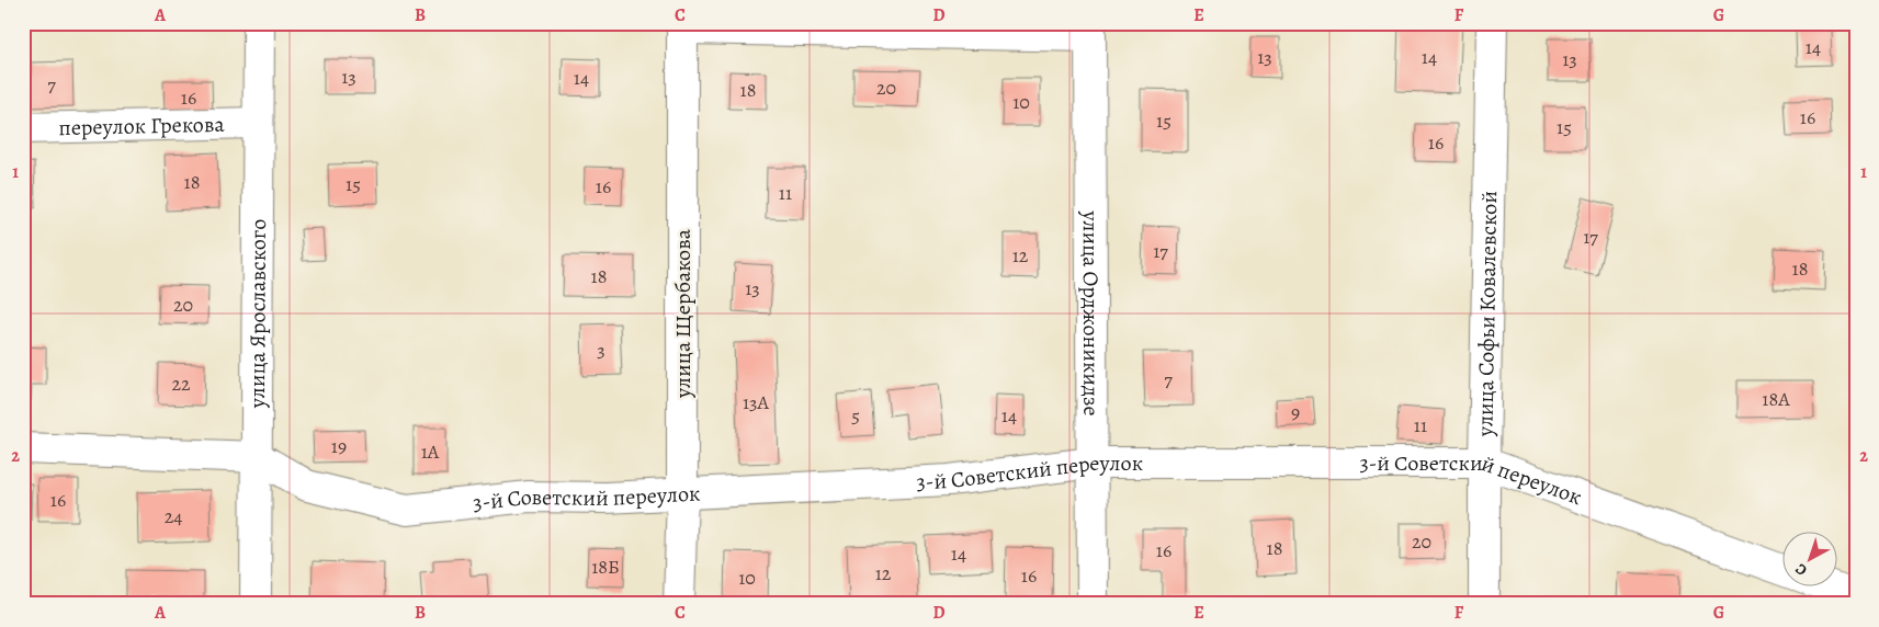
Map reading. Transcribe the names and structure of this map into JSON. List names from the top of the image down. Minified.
{"streets":{"street":["переулок Грекова","улица Ярославского","улица Щербакова","улица Орджоникидзе","улица Софьи Ковалевской","3-й Советский переулок"]},"crossings":[["переулок Грекова","улица Ярославского"],["улица Ярославского","3-й Советский переулок"],["улица Щербакова","3-й Советский переулок"],["улица Орджоникидзе","3-й Советский переулок"],["улица Софьи Ковалевской","3-й Советский переулок"]],"house_numbers":["14","13","14","13","13","14","7","20","18","16","10","16","15","15","16","18","15","16","11","17","17","12","18","18","13","20","3","7","22","18А","13А","9","5","14","11","19","1А","16","24","20","18","16","14","18Б","12","16","10"],"north":"bottom left","grid":{"columns":["A","B","C","D","E","F","G"],"rows":["1","2"]}}
